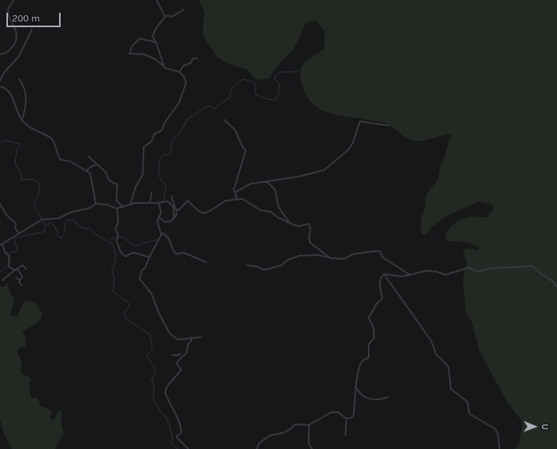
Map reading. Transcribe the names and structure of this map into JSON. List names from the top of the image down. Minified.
{"scale_bar":"200 m","north":"right"}
